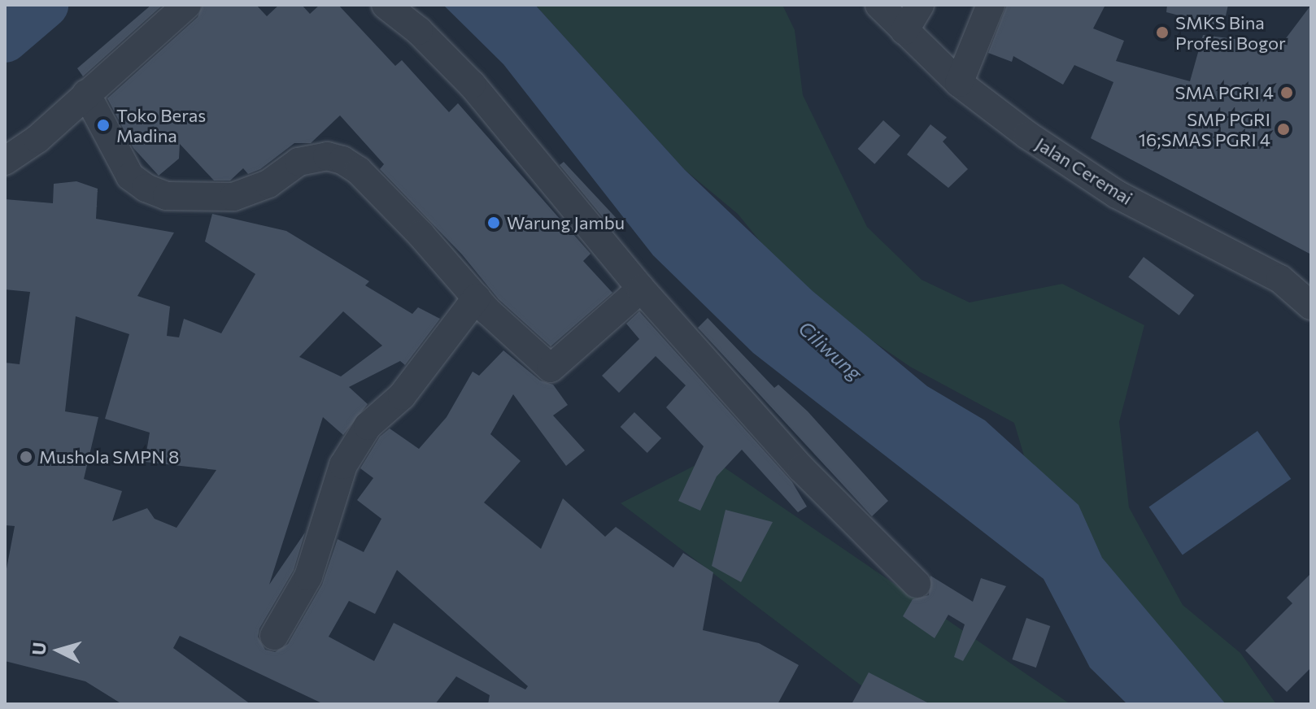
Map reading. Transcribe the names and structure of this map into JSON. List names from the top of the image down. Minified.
{"streets":{"street":["Jalan Ceremai"]},"water":["Ciliwung"],"places":["SMKS Bina Profesi Bogor","SMA PGRI 4","Toko Beras Madina","SMP PGRI 16;SMAS PGRI 4","Warung Jambu","Mushola SMPN 8"],"north":"left"}
